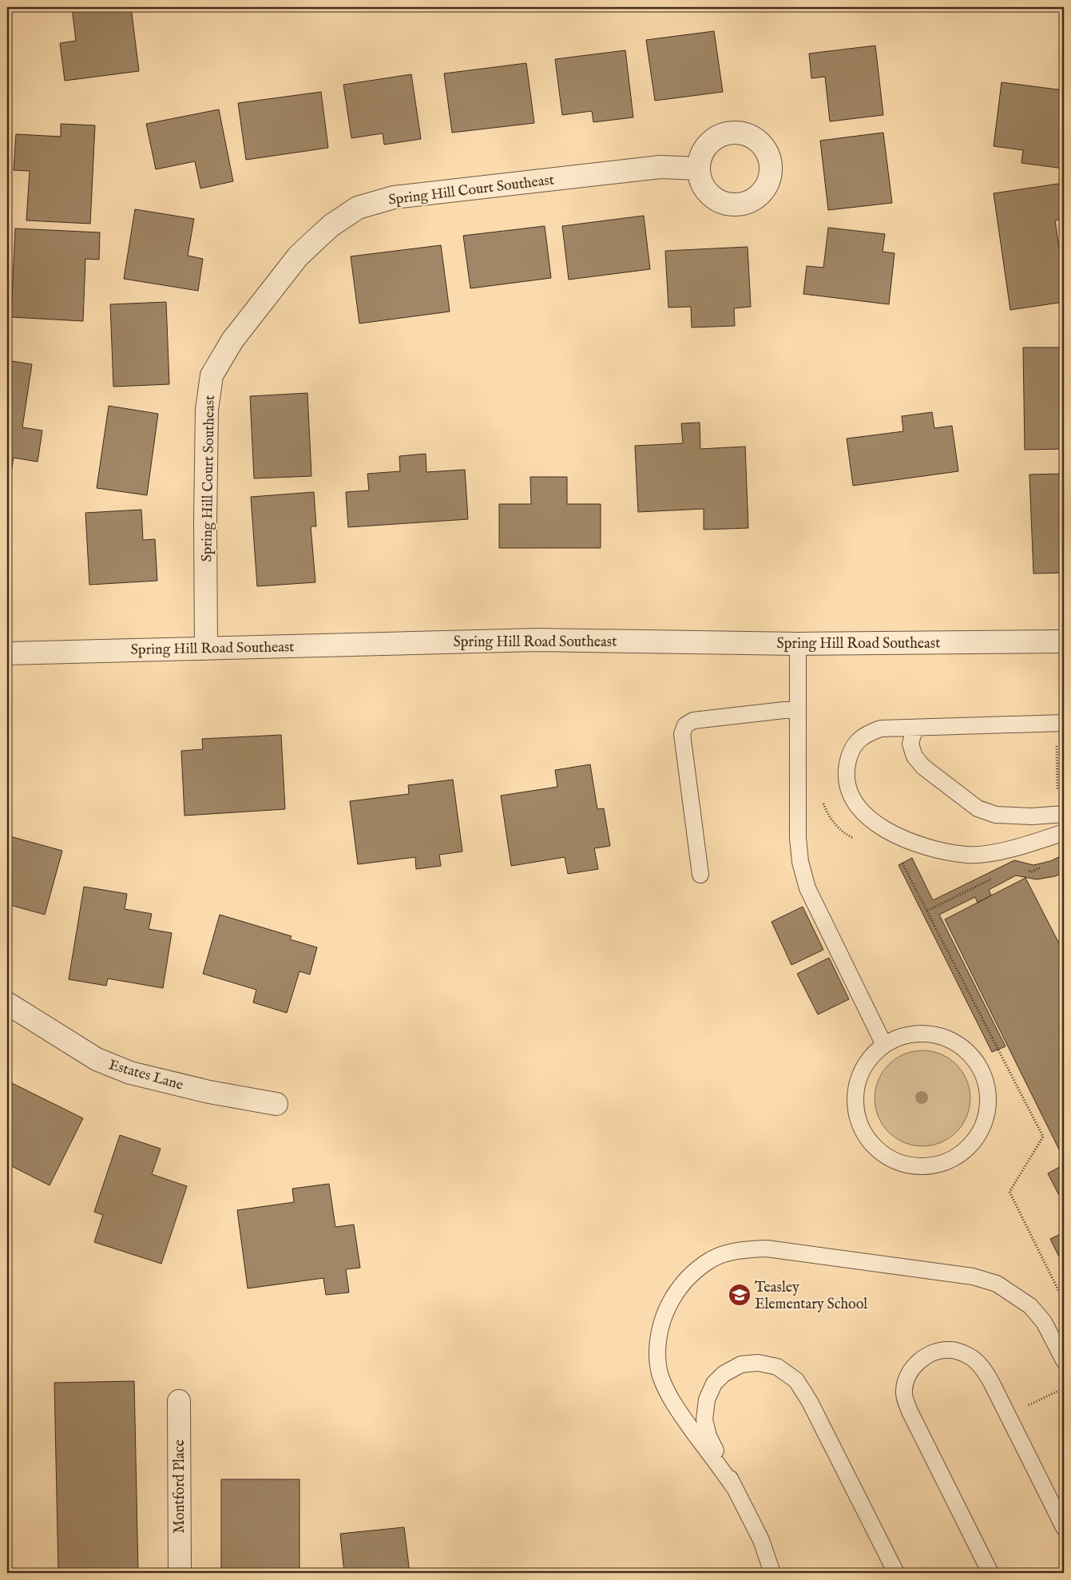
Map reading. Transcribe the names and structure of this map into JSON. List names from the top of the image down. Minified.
{"streets":{"street":["Spring Hill Court Southeast","Spring Hill Road Southeast","Estates Lane","Montford Place"]},"crossings":[["Spring Hill Court Southeast","Spring Hill Road Southeast"]],"places":{"school or university":["Teasley Elementary School"]}}
